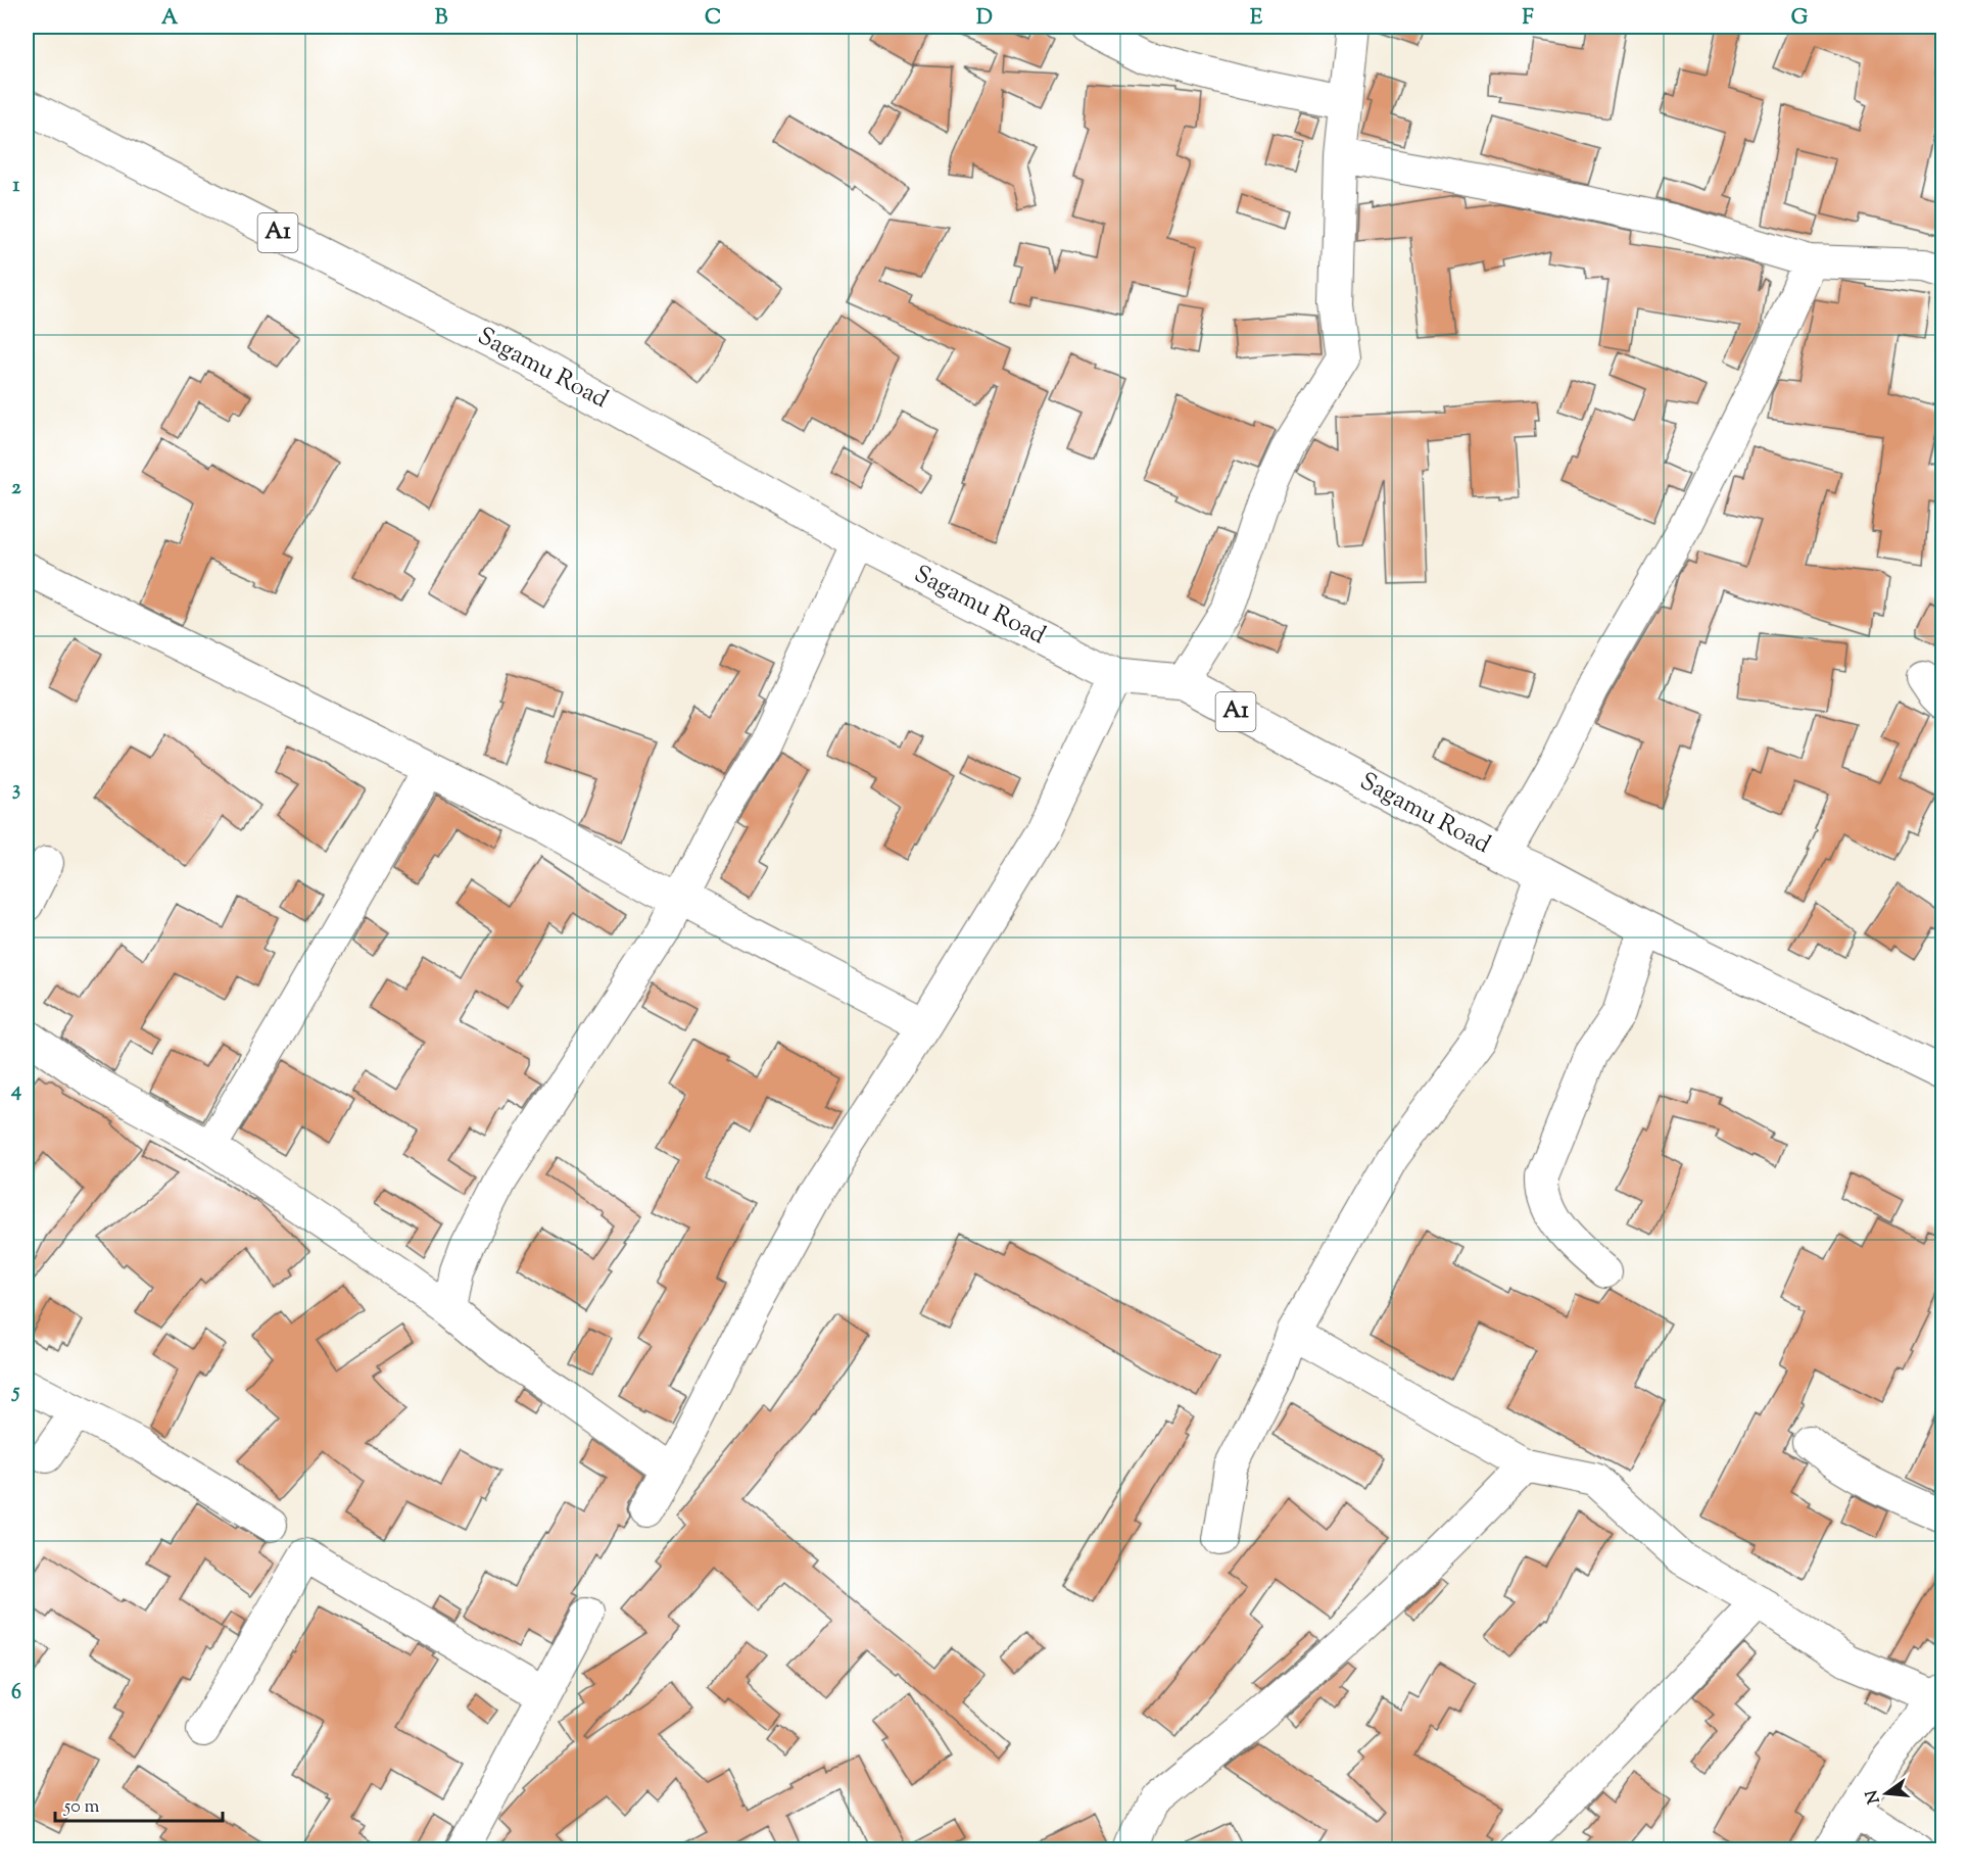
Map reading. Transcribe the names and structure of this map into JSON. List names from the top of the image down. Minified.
{"streets":{"highway":["A1","Sagamu Road"]},"scale_bar":"50 m","north":"left","grid":{"columns":["A","B","C","D","E","F","G"],"rows":["1","2","3","4","5","6"]}}
